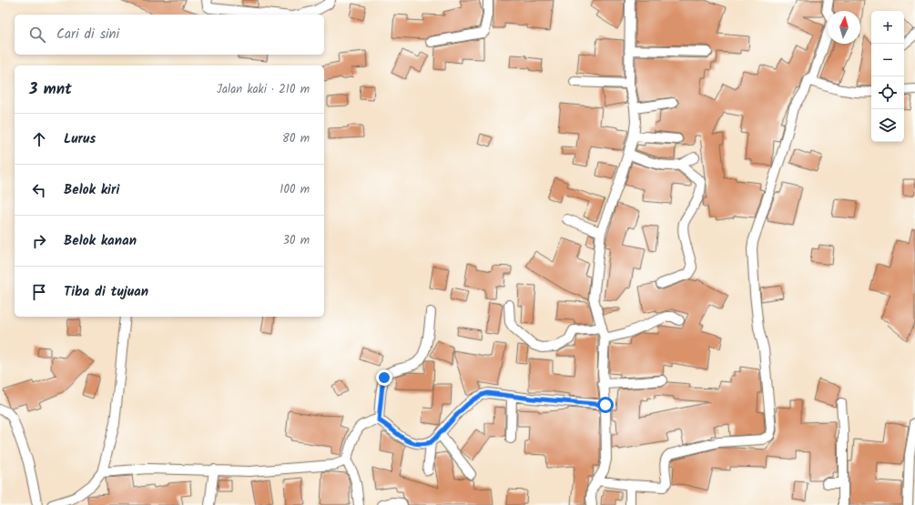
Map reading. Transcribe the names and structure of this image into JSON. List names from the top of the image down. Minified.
{"north":"top","page":{"map_buttons":["+","−"],"search":"Cari di sini","heading":["3 mnt","Jalan kaki · 210 m"],"list":[["Lurus","80 m"],["Belok kiri","100 m"],["Belok kanan","30 m"],"Tiba di tujuan"]}}
